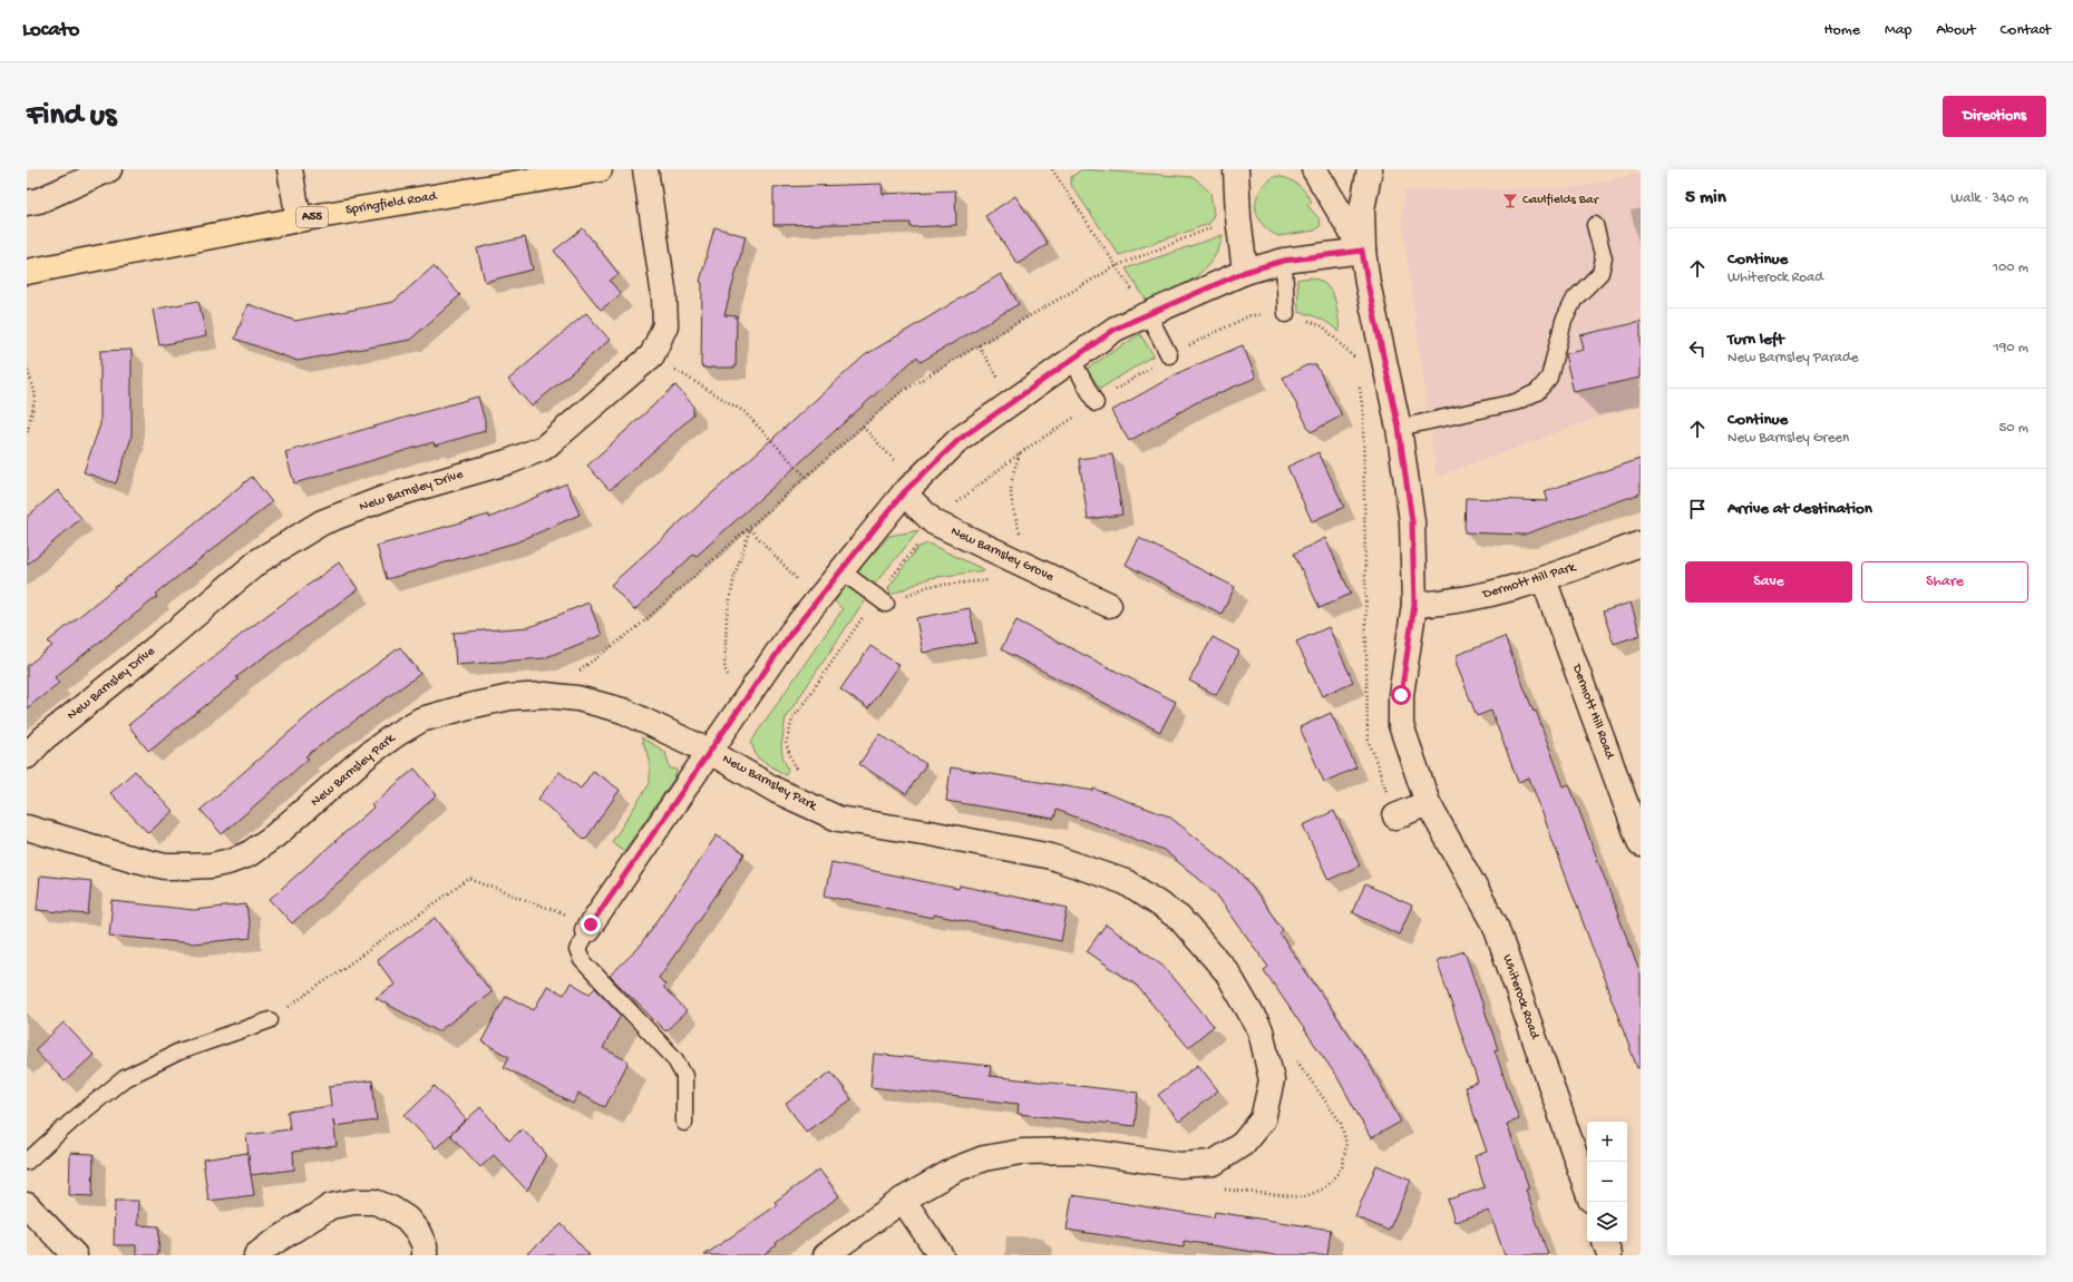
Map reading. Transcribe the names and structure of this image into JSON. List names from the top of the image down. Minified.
{"streets":{"highway":["Springfield Road","A55"],"street":["New Barnsley Drive","New Barnsley Grove","Dermott Hill Park","Dermott Hill Road","New Barnsley Park","Whiterock Road"]},"crossings":[["Dermott Hill Park","Dermott Hill Road"],["Dermott Hill Park","Whiterock Road"]],"places":{"bar":["Caulfields Bar"]},"page":{"header":"Locato","nav":["Home","Map","About","Contact"],"buttons":["Directions",["Save","Share"]],"title":"Find us","heading":["5 min","Walk · 340 m"],"list":[["Continue","Whiterock Road","100 m"],["Turn left","New Barnsley Parade","190 m"],["Continue","New Barnsley Green","50 m"],"Arrive at destination"],"map_buttons":["+","−"]}}
